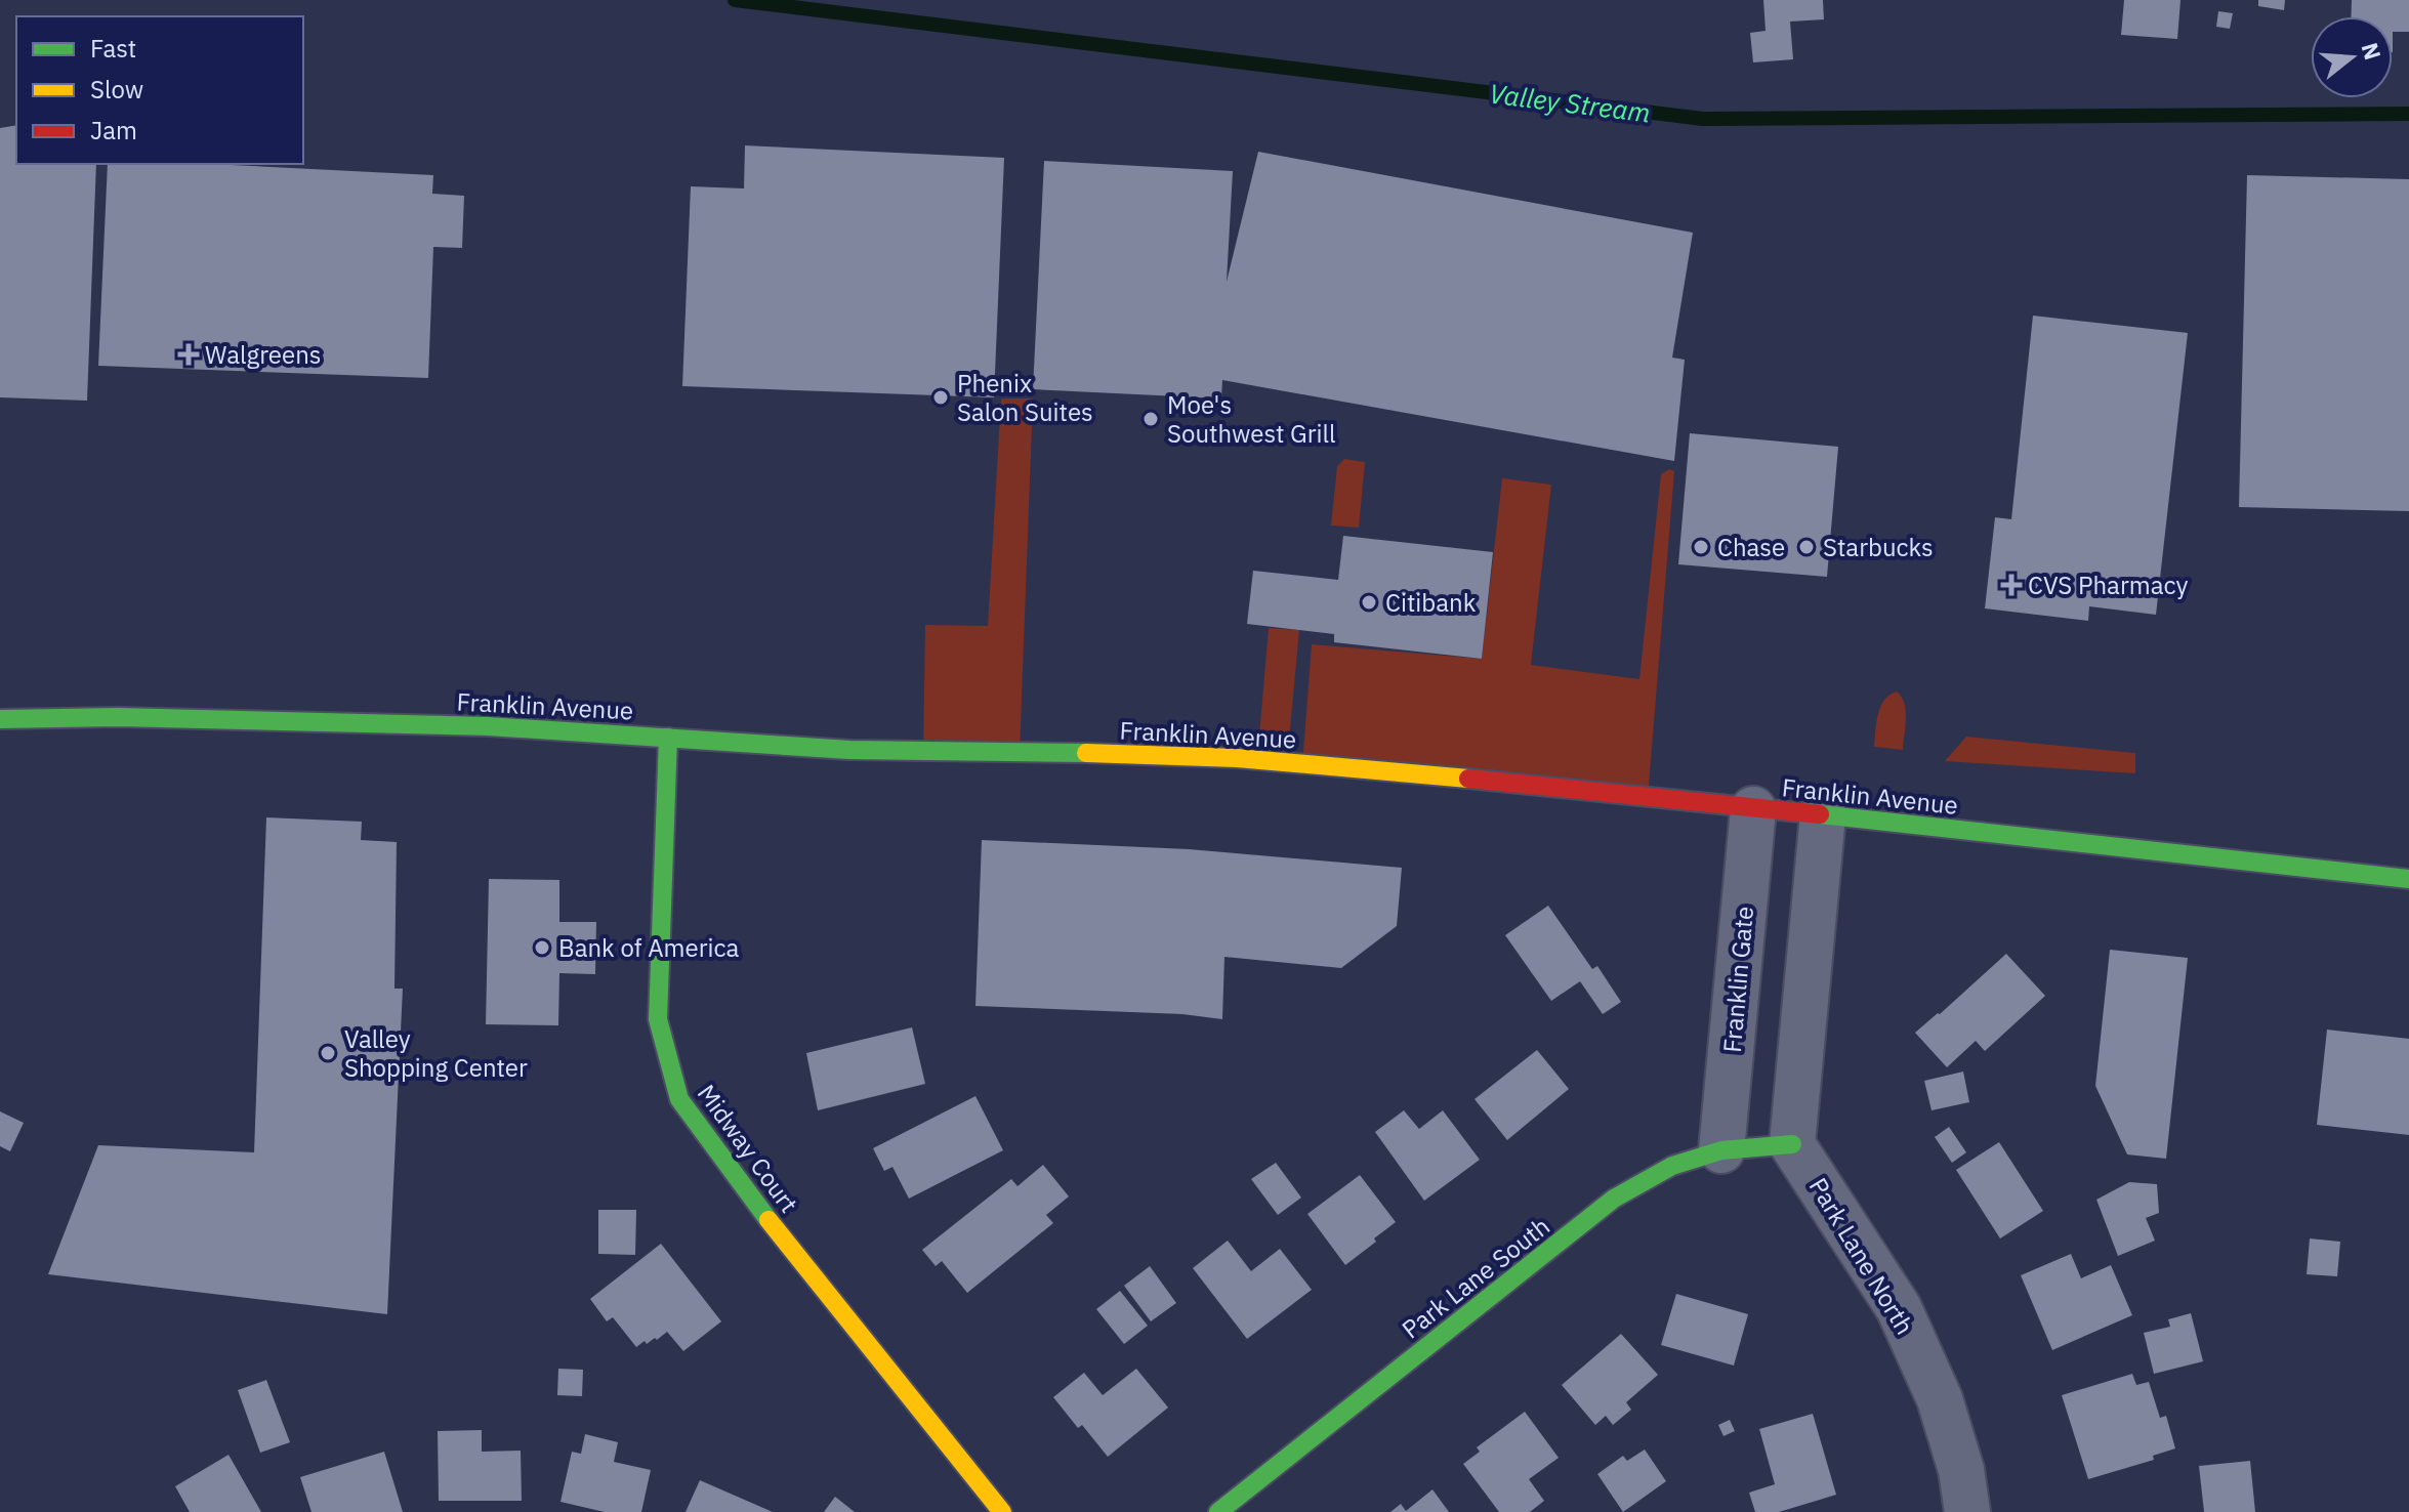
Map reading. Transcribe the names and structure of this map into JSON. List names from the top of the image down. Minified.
{"streets":{"main road":["Franklin Avenue","Midway Court","Park Lane South"],"street":["Franklin Gate","Park Lane North"]},"crossings":[["Franklin Avenue","Franklin Gate"],["Franklin Avenue","Midway Court"],["Franklin Gate","Park Lane South"],["Park Lane North","Park Lane South"]],"water":["Valley Stream"],"places":{"health":["Walgreens","CVS Pharmacy"],"other":["Phenix Salon Suites","Moe's Southwest Grill","Chase","Starbucks","Citibank","Bank of America","Valley Shopping Center"]},"legend":["Fast","Slow","Jam"],"north":"right"}
